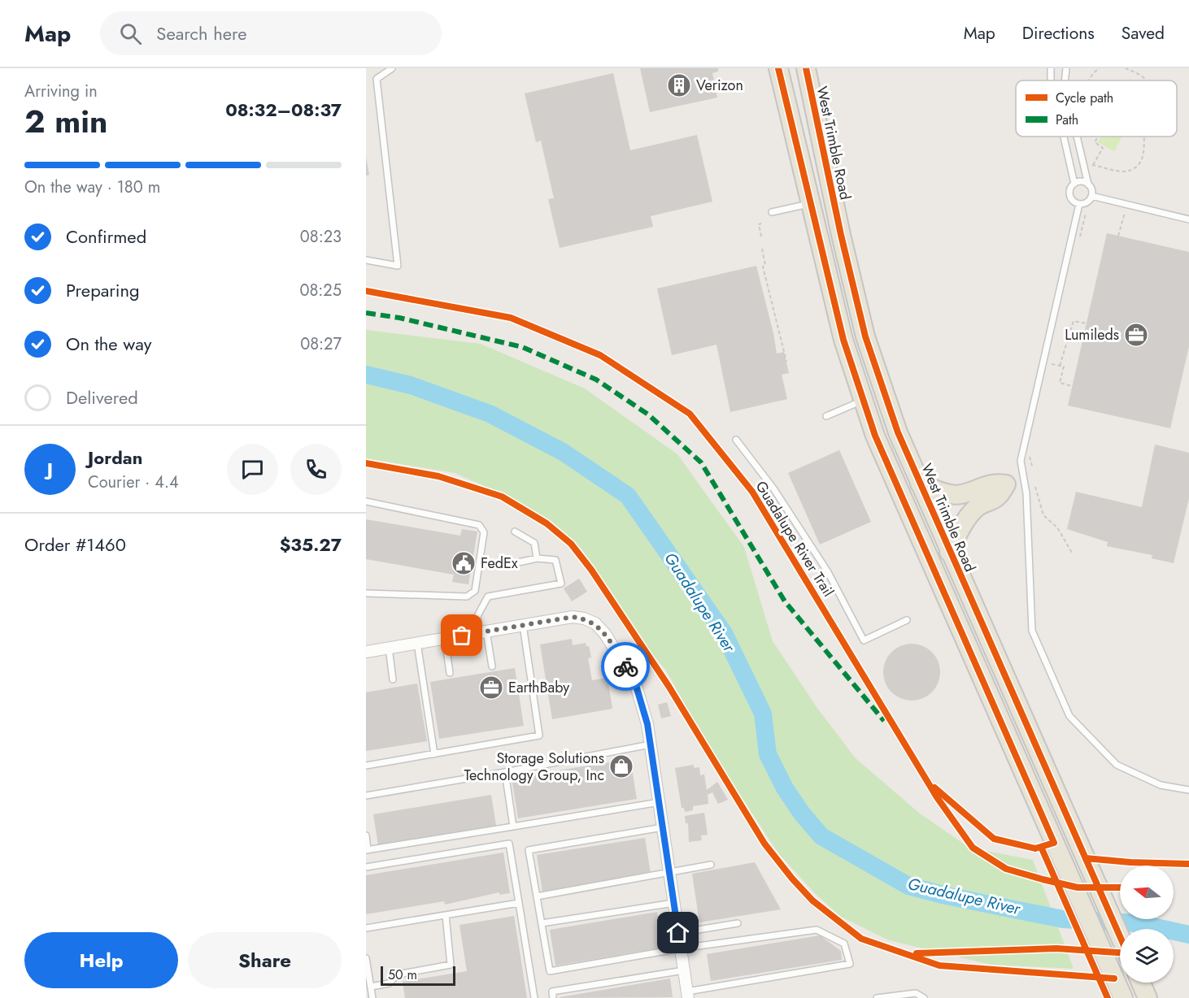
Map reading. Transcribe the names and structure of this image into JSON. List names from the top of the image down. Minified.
{"streets":{"main road":["West Trimble Road"],"cycle path":["Guadalupe River Trail"]},"water":["Guadalupe River"],"places":{"building":["Verizon"],"office":["Lumileds","EarthBaby"],"public building":["FedEx"],"shop":["Storage Solutions Technology Group, Inc"]},"legend":["Cycle path","Path"],"scale_bar":"50 m","north":"left","page":{"header":"Map","search":"Search here","nav":["Map","Directions","Saved"],"heading":["2 min","Arriving in","08:32–08:37"],"panel":["Jordan","Courier · 4.4","Order #1460","$35.27"],"bar":"On the way · 180 m","list":[["Confirmed","08:23"],["Preparing","08:25"],["On the way","08:27"],"Delivered"],"round":"J","buttons":["Help","Share"],"scale":"50 m"}}
